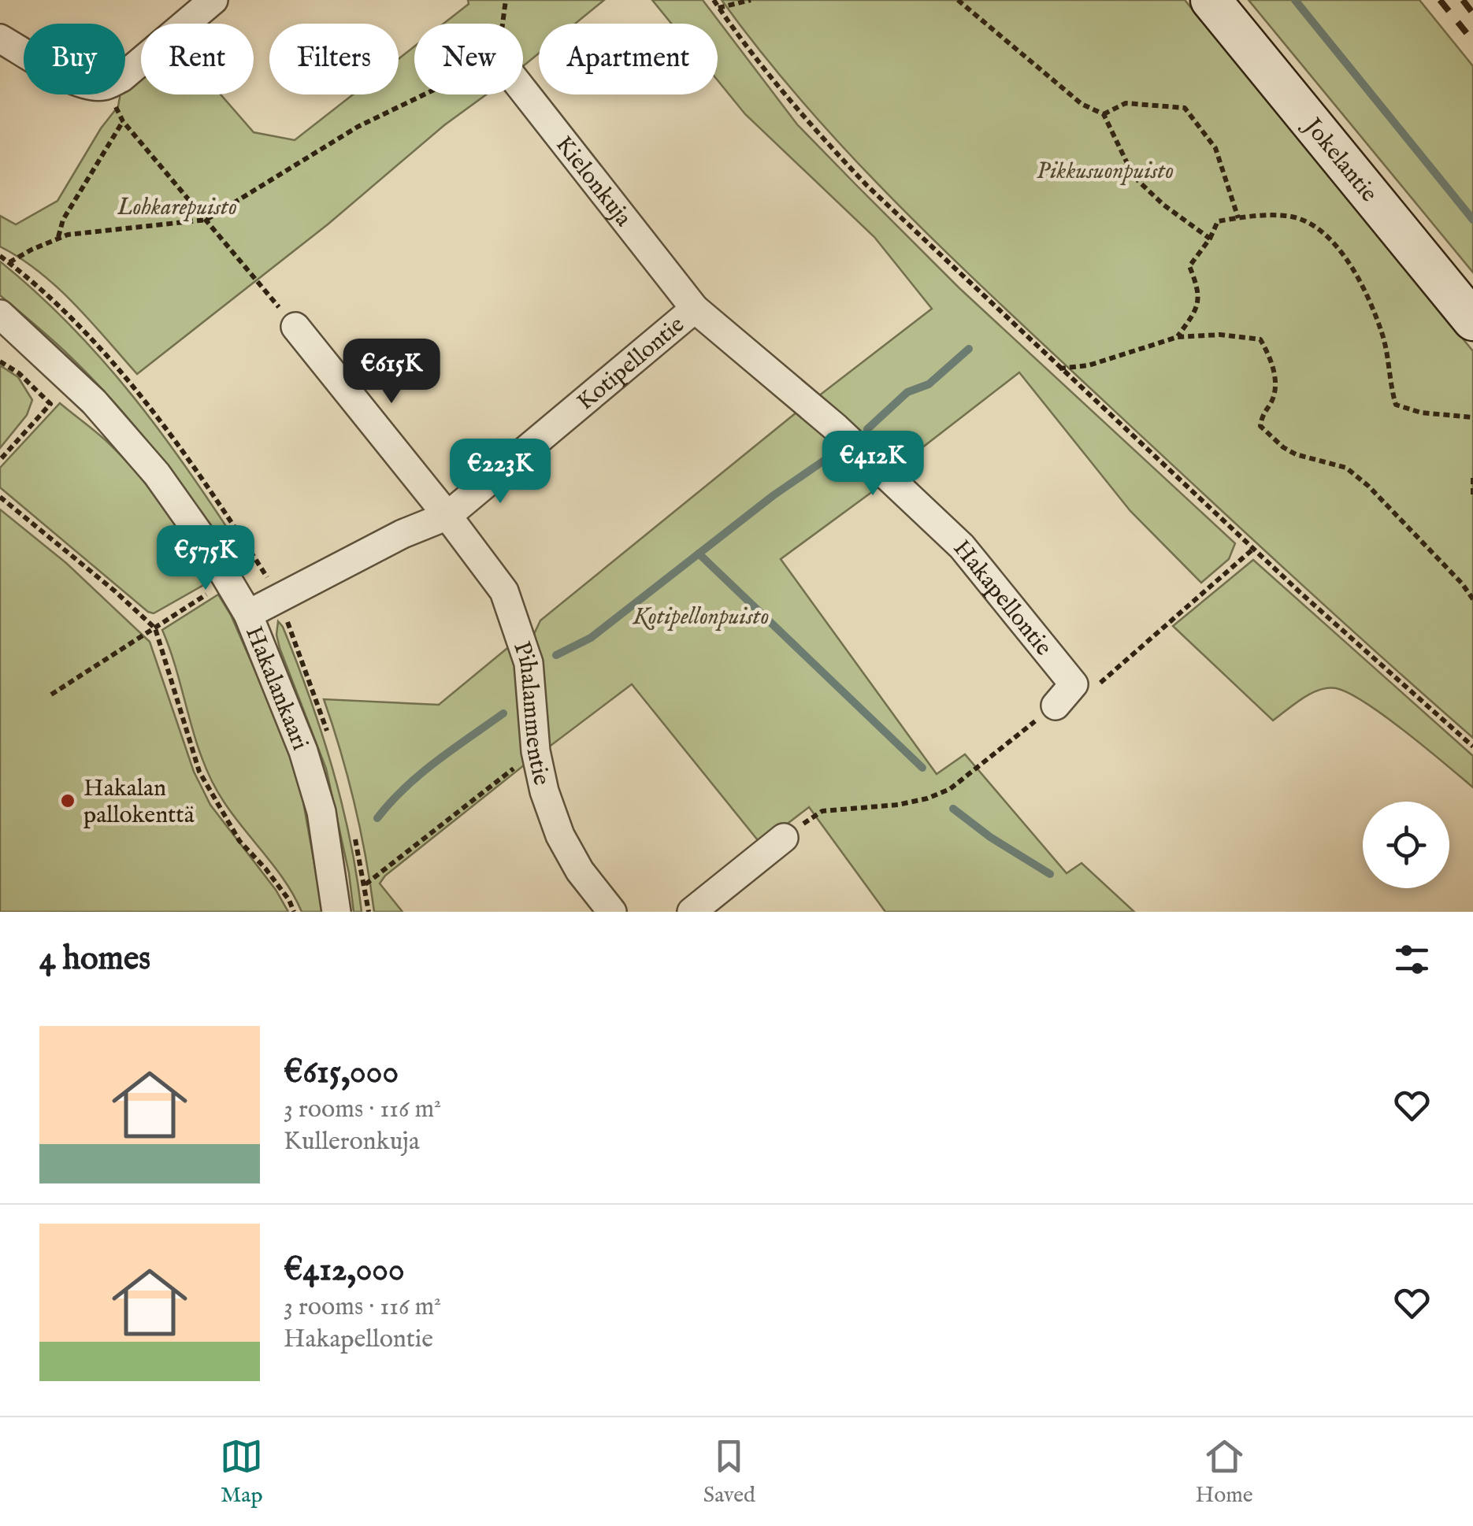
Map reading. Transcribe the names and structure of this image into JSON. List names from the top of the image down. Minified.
{"streets":{"main road":["Jokelantie"],"street":["Kielonkuja","Kotipellontie","Hakapellontie","Hakalankaari","Pihalammentie"]},"crossings":[["Kielonkuja","Kotipellontie"],["Kielonkuja","Hakapellontie"],["Kotipellontie","Hakapellontie"],["Kotipellontie","Hakalankaari"],["Kotipellontie","Pihalammentie"]],"parks":["Pikkusuonpuisto","Lohkarepuisto","Kotipellonpuisto"],"places":["Hakalan pallokenttä"],"page":{"chip":["Buy","Rent","Filters","New","Apartment"],"price":["€615K","€412K","€223K","€575K"],"heading":"4 homes","list":[{"name":"€615,000","note":"3 rooms · 116 m² · Kulleronkuja"},{"name":"€412,000","note":"3 rooms · 116 m² · Hakapellontie"}],"tabs":["Map","Saved","Home"]}}
